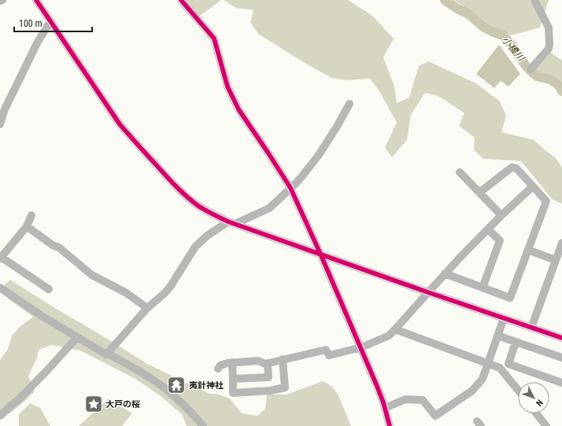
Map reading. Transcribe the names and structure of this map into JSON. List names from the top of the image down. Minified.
{"water":["小橋川"],"places":{"temple":["夷針神社"],"place":["大戸の桜"]},"scale_bar":"100 m","north":"bottom right"}
